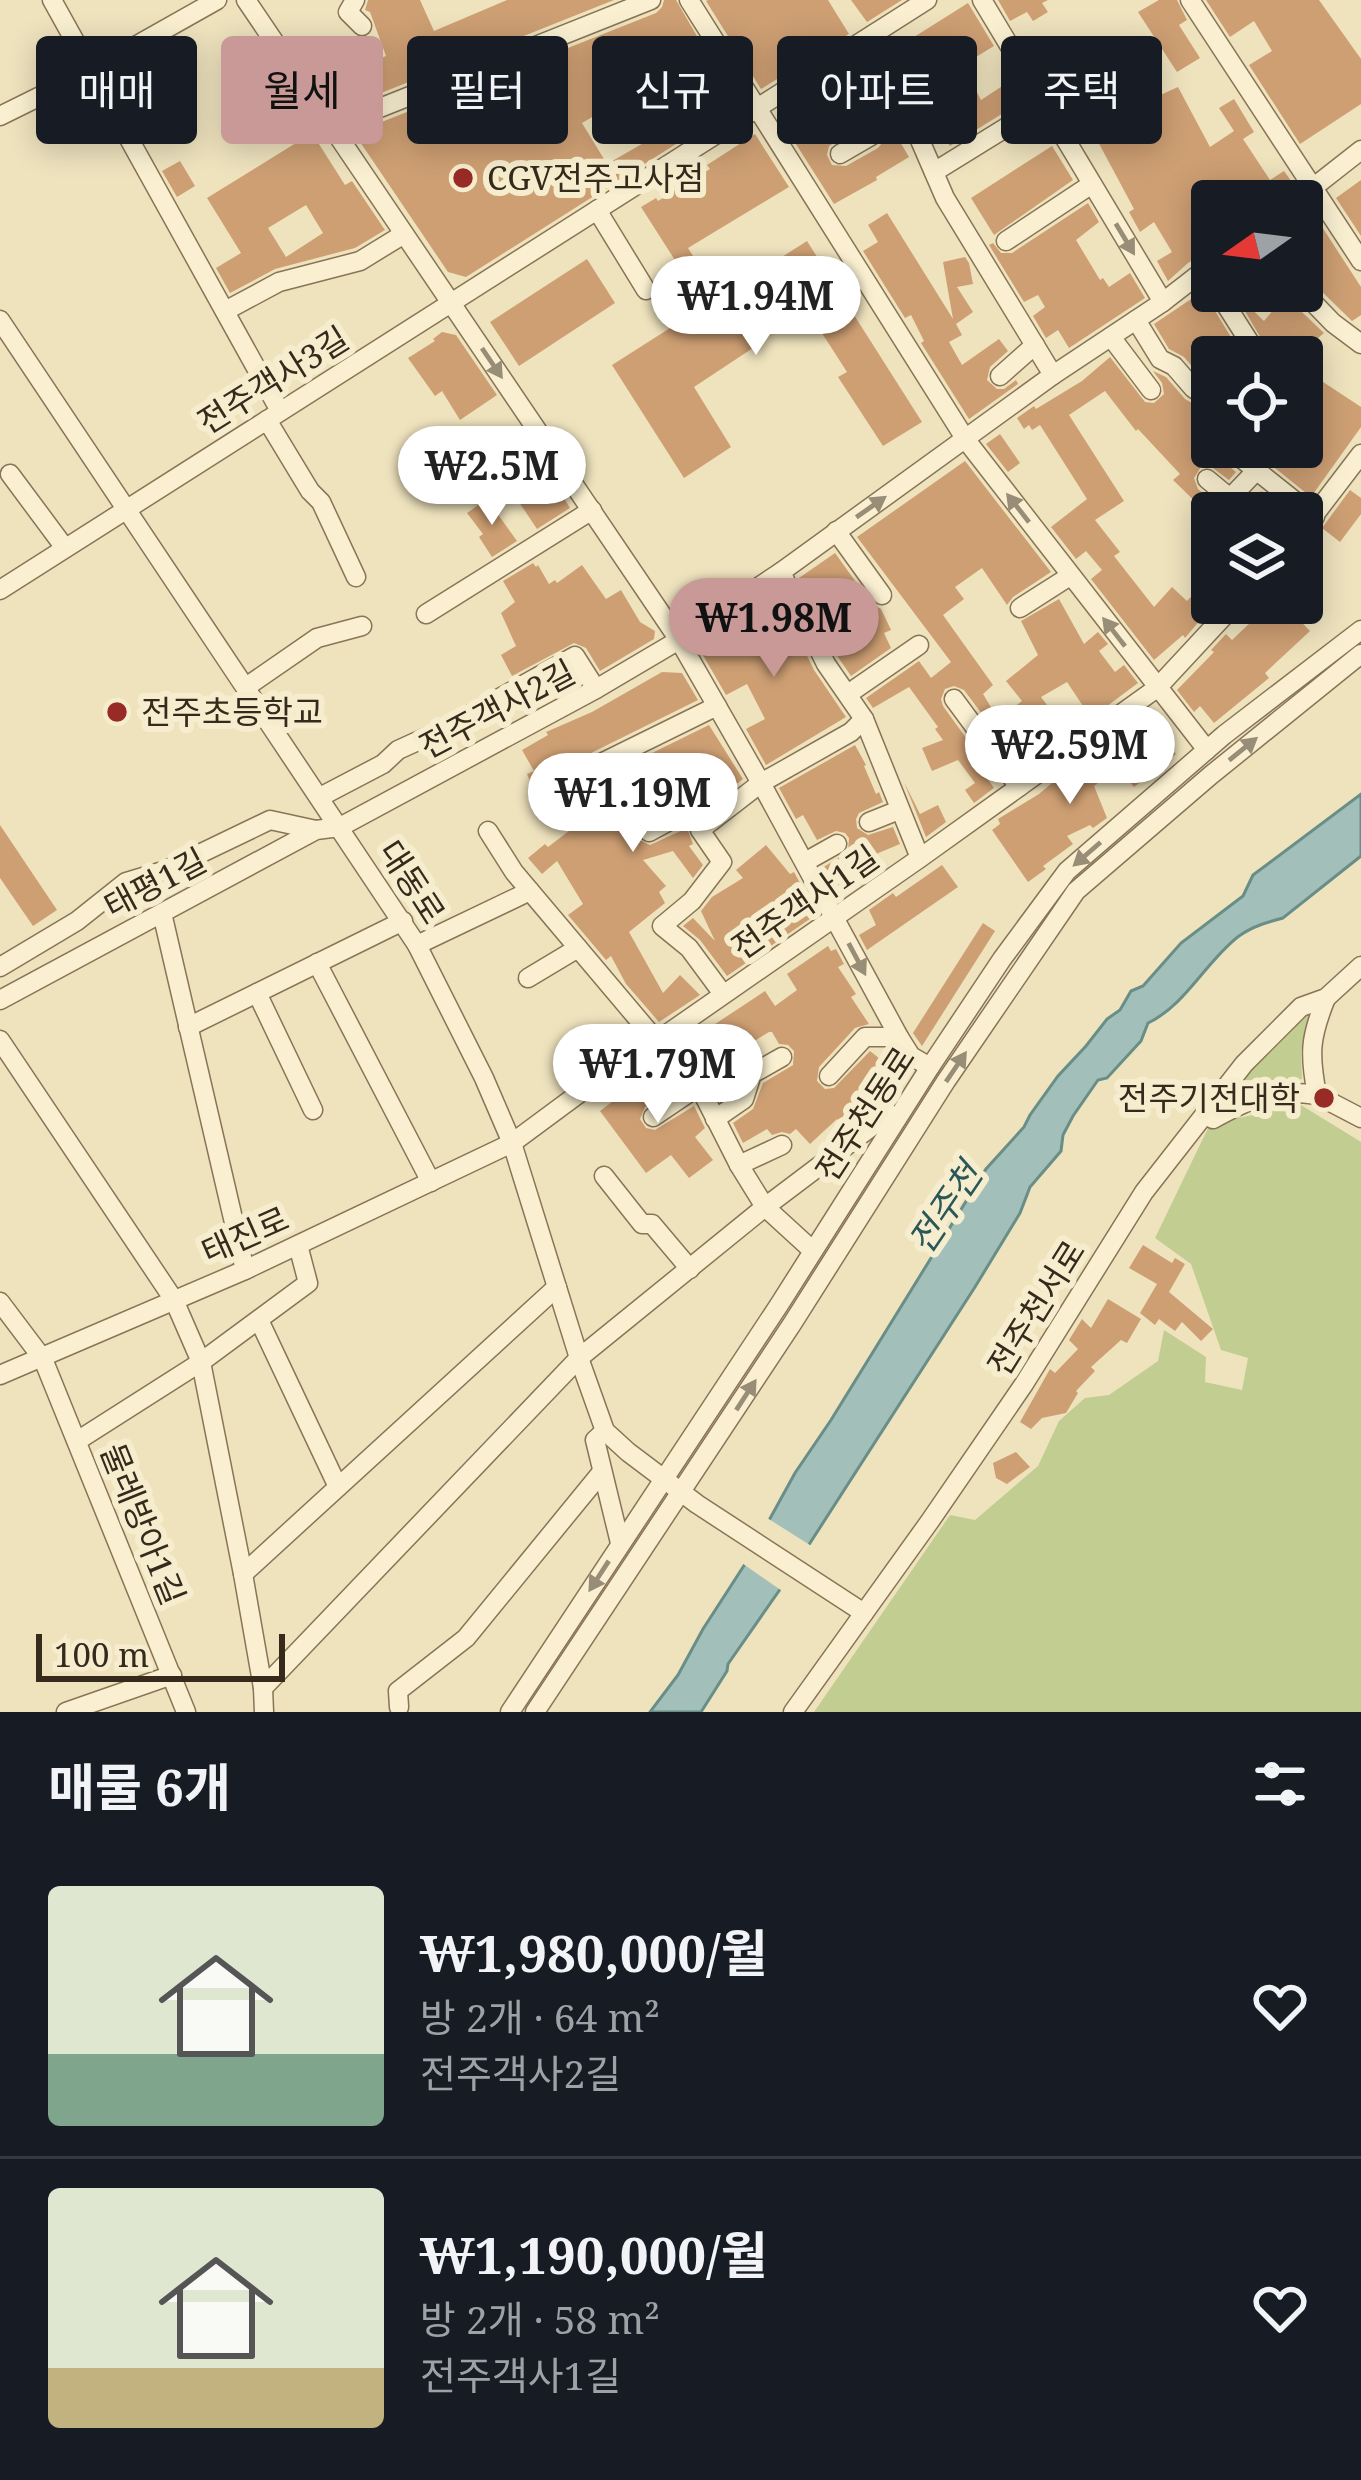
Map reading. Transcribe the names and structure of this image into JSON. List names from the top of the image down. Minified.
{"streets":{"street":["전주객사3길","전주객사2길","대동로","태평1길","전주객사1길","전주천동로","태진로","전주천서로","물레방아1길"]},"crossings":[["전주객사3길","대동로"],["전주객사2길","대동로"],["전주객사2길","태평1길"],["전주객사2길","전주객사1길"],["대동로","태평1길"],["대동로","전주객사1길"],["대동로","태진로"],["전주객사1길","태진로"],["태진로","물레방아1길"]],"water":["전주천"],"places":["CGV전주고사점","전주초등학교","전주기전대학"],"scale_bar":"100 m","north":"left","page":{"chip":["매매","월세","필터","신규","아파트","주택"],"price":["₩1.94M","₩2.5M","₩1.98M","₩2.59M","₩1.19M","₩1.79M"],"scale":"100 m","heading":"매물 6개","list":[{"name":"₩1,980,000/월","note":"방 2개 · 64 m² · 전주객사2길"},{"name":"₩1,190,000/월","note":"방 2개 · 58 m² · 전주객사1길"}]}}
